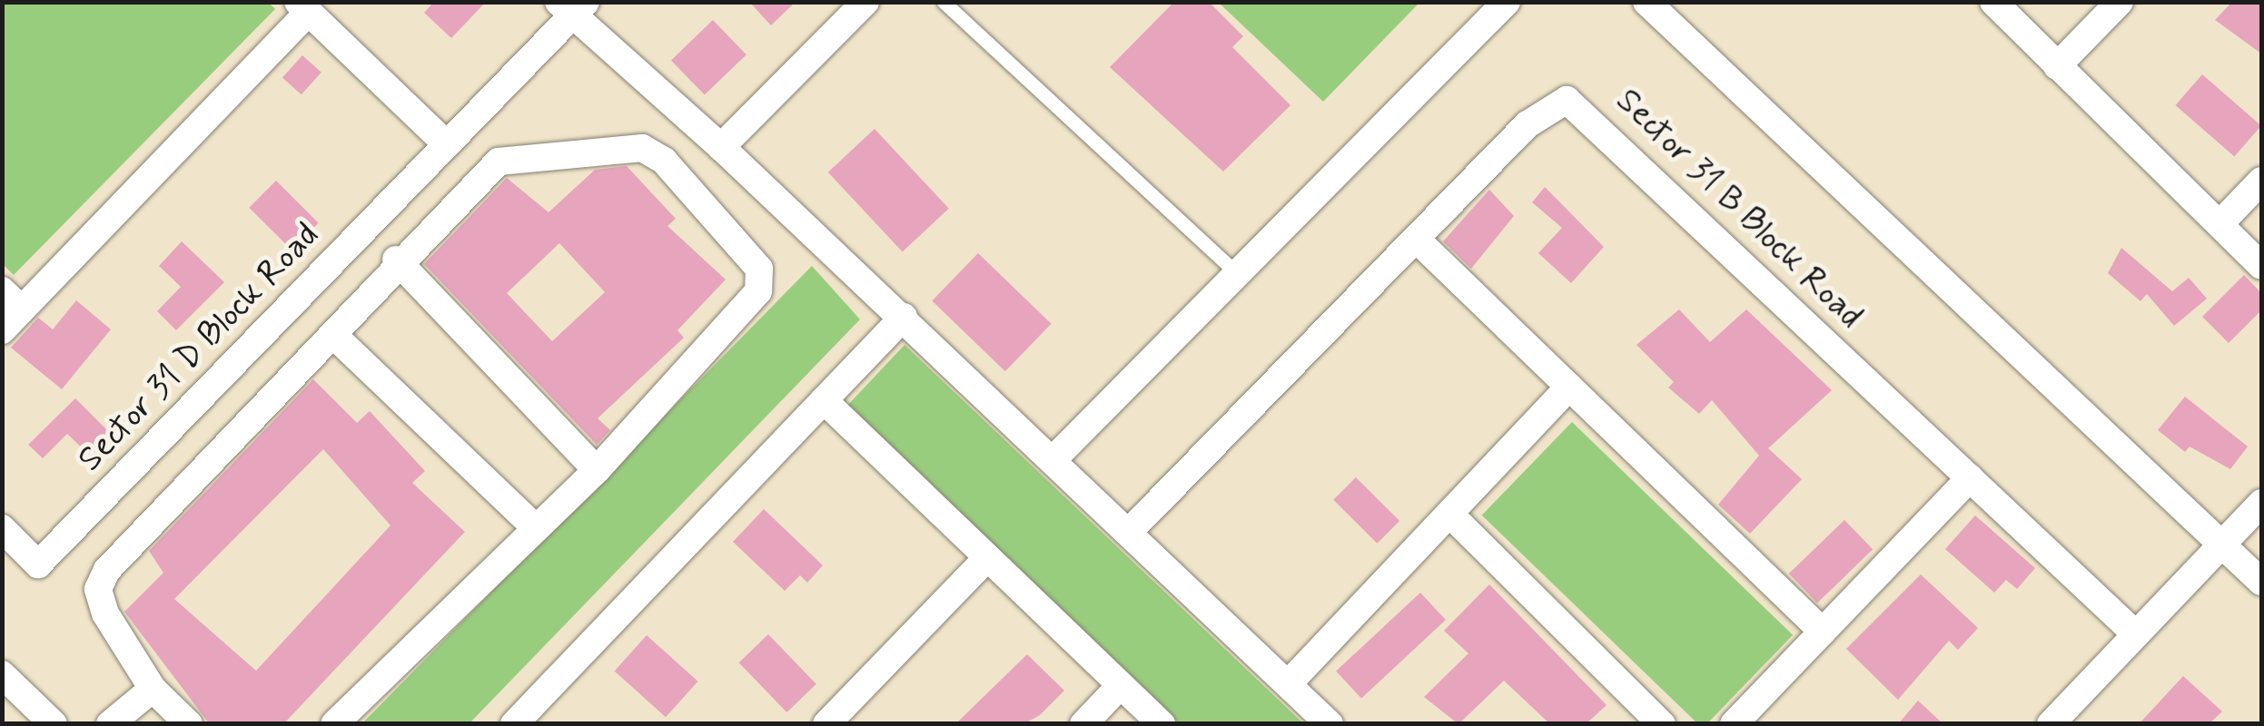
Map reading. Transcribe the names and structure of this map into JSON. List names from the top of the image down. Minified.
{"streets":{"street":["Sector 31 B Block Road","Sector 31 D Block Road"]},"crossings":[["Sector 31 B Block Road","Sector 31 D Block Road"]]}
